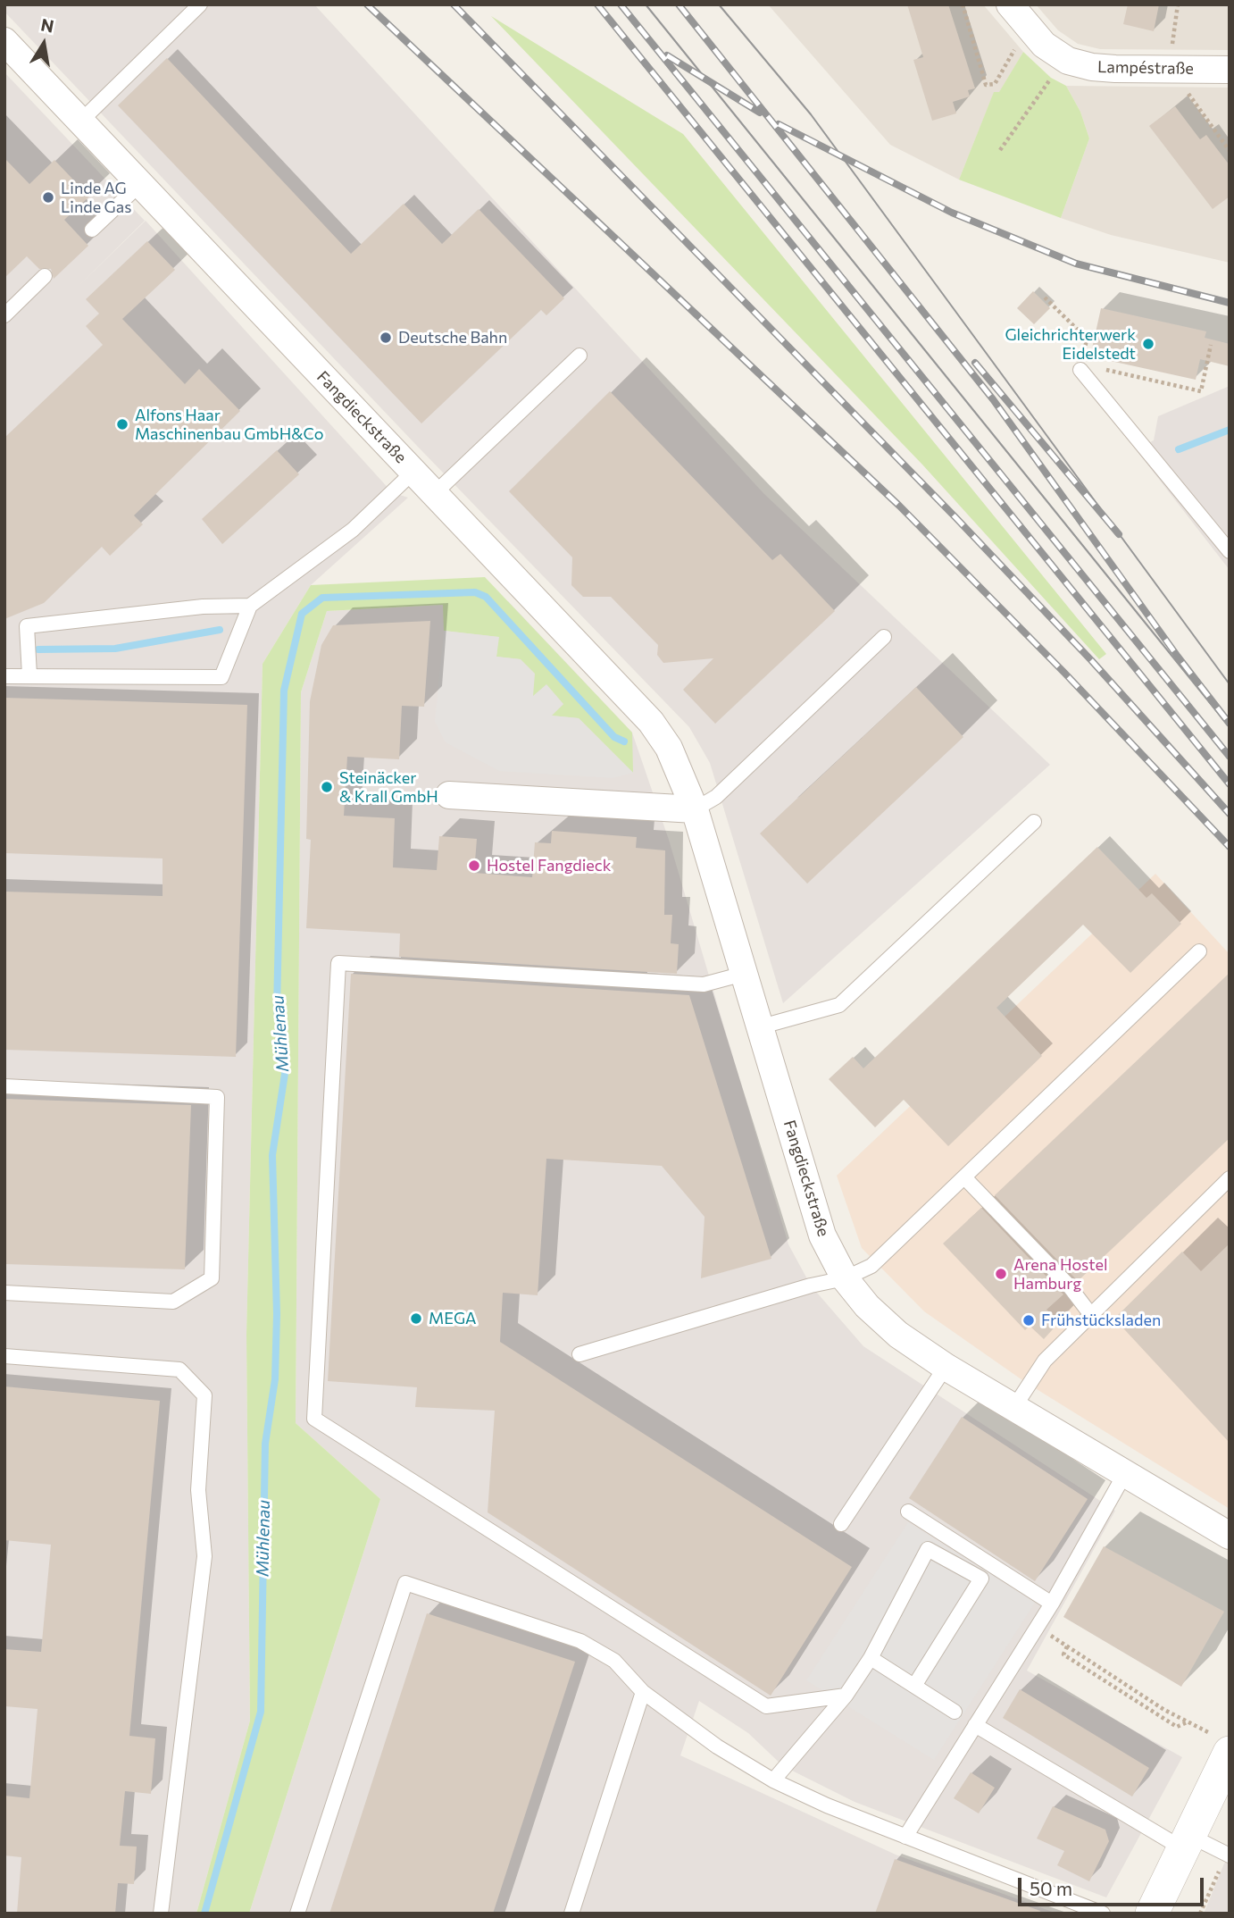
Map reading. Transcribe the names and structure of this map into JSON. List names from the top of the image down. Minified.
{"streets":{"street":["Lampéstraße","Fangdieckstraße"]},"water":["Mühlenau"],"places":["Linde AG Linde Gas","Deutsche Bahn","Gleichrichterwerk Eidelstedt","Alfons Haar Maschinenbau GmbH&Co","Steinäcker & Krall GmbH","Hostel Fangdieck","Arena Hostel Hamburg","MEGA","Frühstücksladen"],"scale_bar":"50 m","north":"top"}
